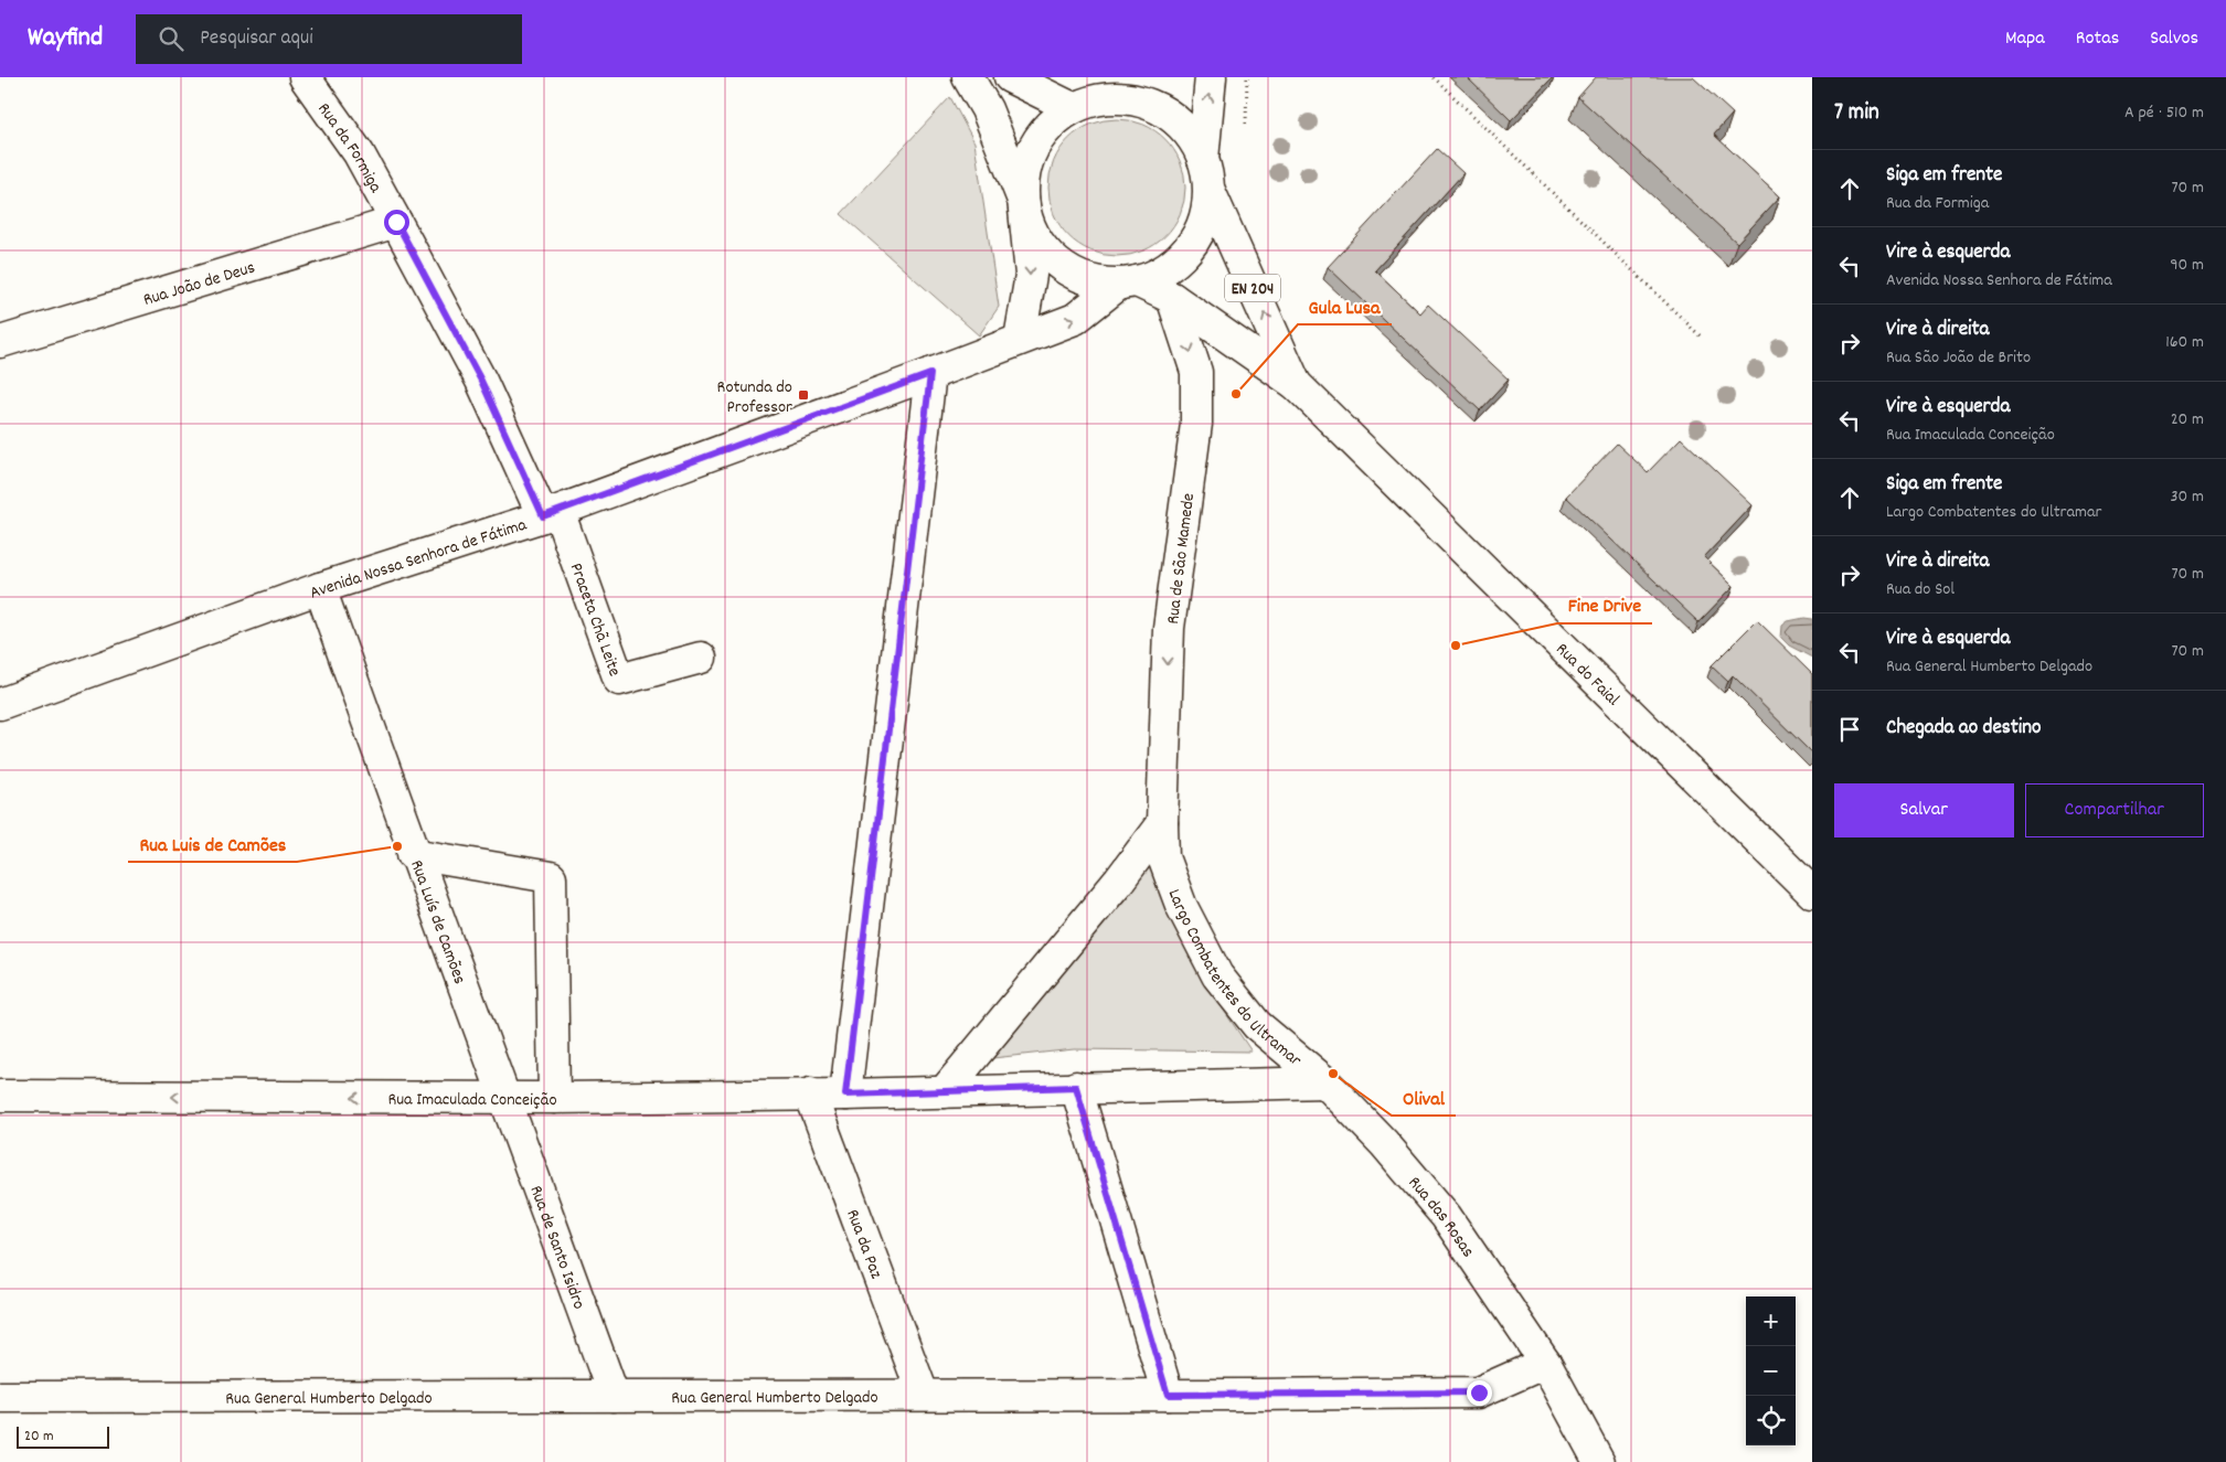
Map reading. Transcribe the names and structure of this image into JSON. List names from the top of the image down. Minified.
{"streets":{"street":["Rua da Formiga","Rua João de Deus","EN 204","Avenida Nossa Senhora de Fátima","Rua de São Mamede","Praceta Chã Leite","Rua do Faial","Rua Luís de Camões","Largo Combatentes do Ultramar","Rua Imaculada Conceição","Rua das Rosas","Rua da Paz","Rua de Santo Isidro","Rua General Humberto Delgado"]},"crossings":[["Rua da Formiga","Rua João de Deus"],["Rua da Formiga","Avenida Nossa Senhora de Fátima"],["Rua da Formiga","Praceta Chã Leite"],["EN 204","Avenida Nossa Senhora de Fátima"],["EN 204","Rua de São Mamede"],["EN 204","Rua do Faial"],["Avenida Nossa Senhora de Fátima","Praceta Chã Leite"],["Avenida Nossa Senhora de Fátima","Rua Luís de Camões"],["Rua de São Mamede","Largo Combatentes do Ultramar"],["Rua Luís de Camões","Rua Imaculada Conceição"],["Rua Luís de Camões","Rua de Santo Isidro"],["Largo Combatentes do Ultramar","Rua Imaculada Conceição"],["Largo Combatentes do Ultramar","Rua das Rosas"],["Rua Imaculada Conceição","Rua da Paz"],["Rua Imaculada Conceição","Rua de Santo Isidro"],["Rua das Rosas","Rua General Humberto Delgado"],["Rua da Paz","Rua General Humberto Delgado"],["Rua de Santo Isidro","Rua General Humberto Delgado"]],"one_way":["Rua Imaculada Conceição"],"places":{"other":["Gula Lusa","Fine Drive","Rua Luis de Camões","Olival"],"transit":["Rotunda do Professor"]},"scale_bar":"20 m","page":{"header":"Wayfind","search":"Pesquisar aqui","nav":["Mapa","Rotas","Salvos"],"heading":["7 min","A pé · 510 m"],"list":[["Siga em frente","Rua da Formiga","70 m"],["Vire à esquerda","Avenida Nossa Senhora de Fátima","90 m"],["Vire à direita","Rua São João de Brito","160 m"],["Vire à esquerda","Rua Imaculada Conceição","20 m"],["Siga em frente","Largo Combatentes do Ultramar","30 m"],["Vire à direita","Rua do Sol","70 m"],["Vire à esquerda","Rua General Humberto Delgado","70 m"],"Chegada ao destino"],"buttons":["Salvar","Compartilhar"],"map_buttons":["+","−"],"scale":"20 m"}}
